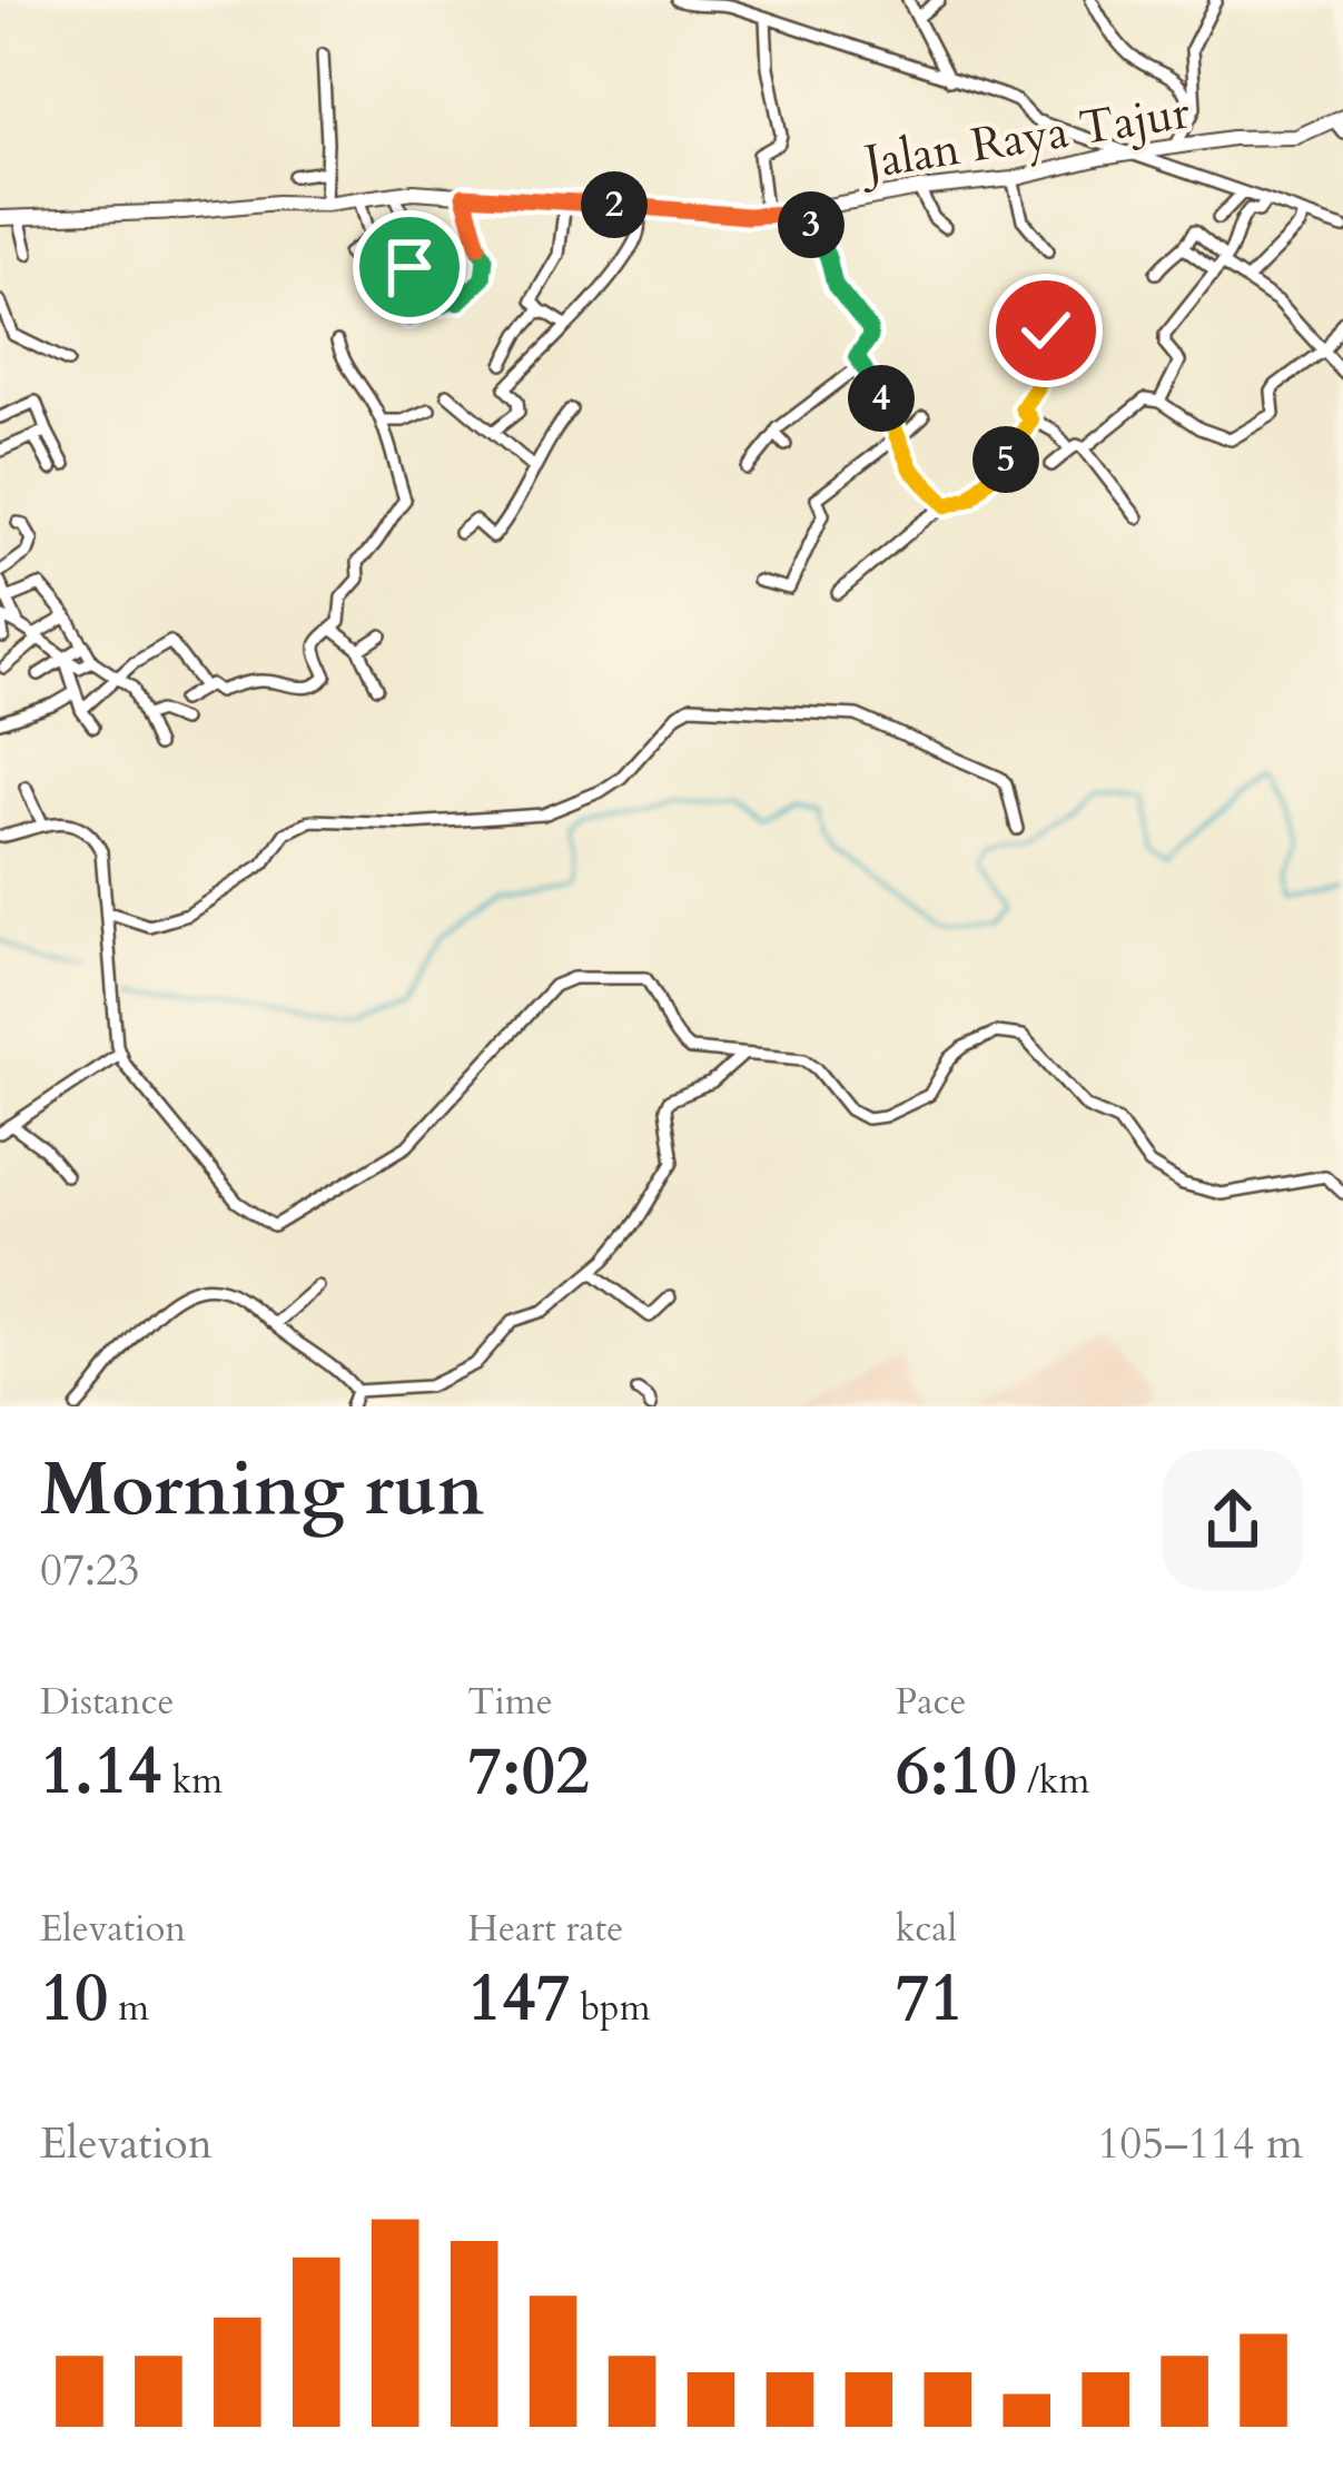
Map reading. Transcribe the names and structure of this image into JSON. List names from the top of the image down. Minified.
{"streets":{"main road":["Jalan Raya Tajur"]},"page":{"pins":["2","3","4","5"],"heading":["Morning run","07:23"],"stats":[["Distance","1.14 km"],["Time","7:02"],["Pace","6:10 /km"],["Elevation","10 m"],["Heart rate","147 bpm"],["kcal","71"]],"chart":["Elevation","105–114 m"]}}
